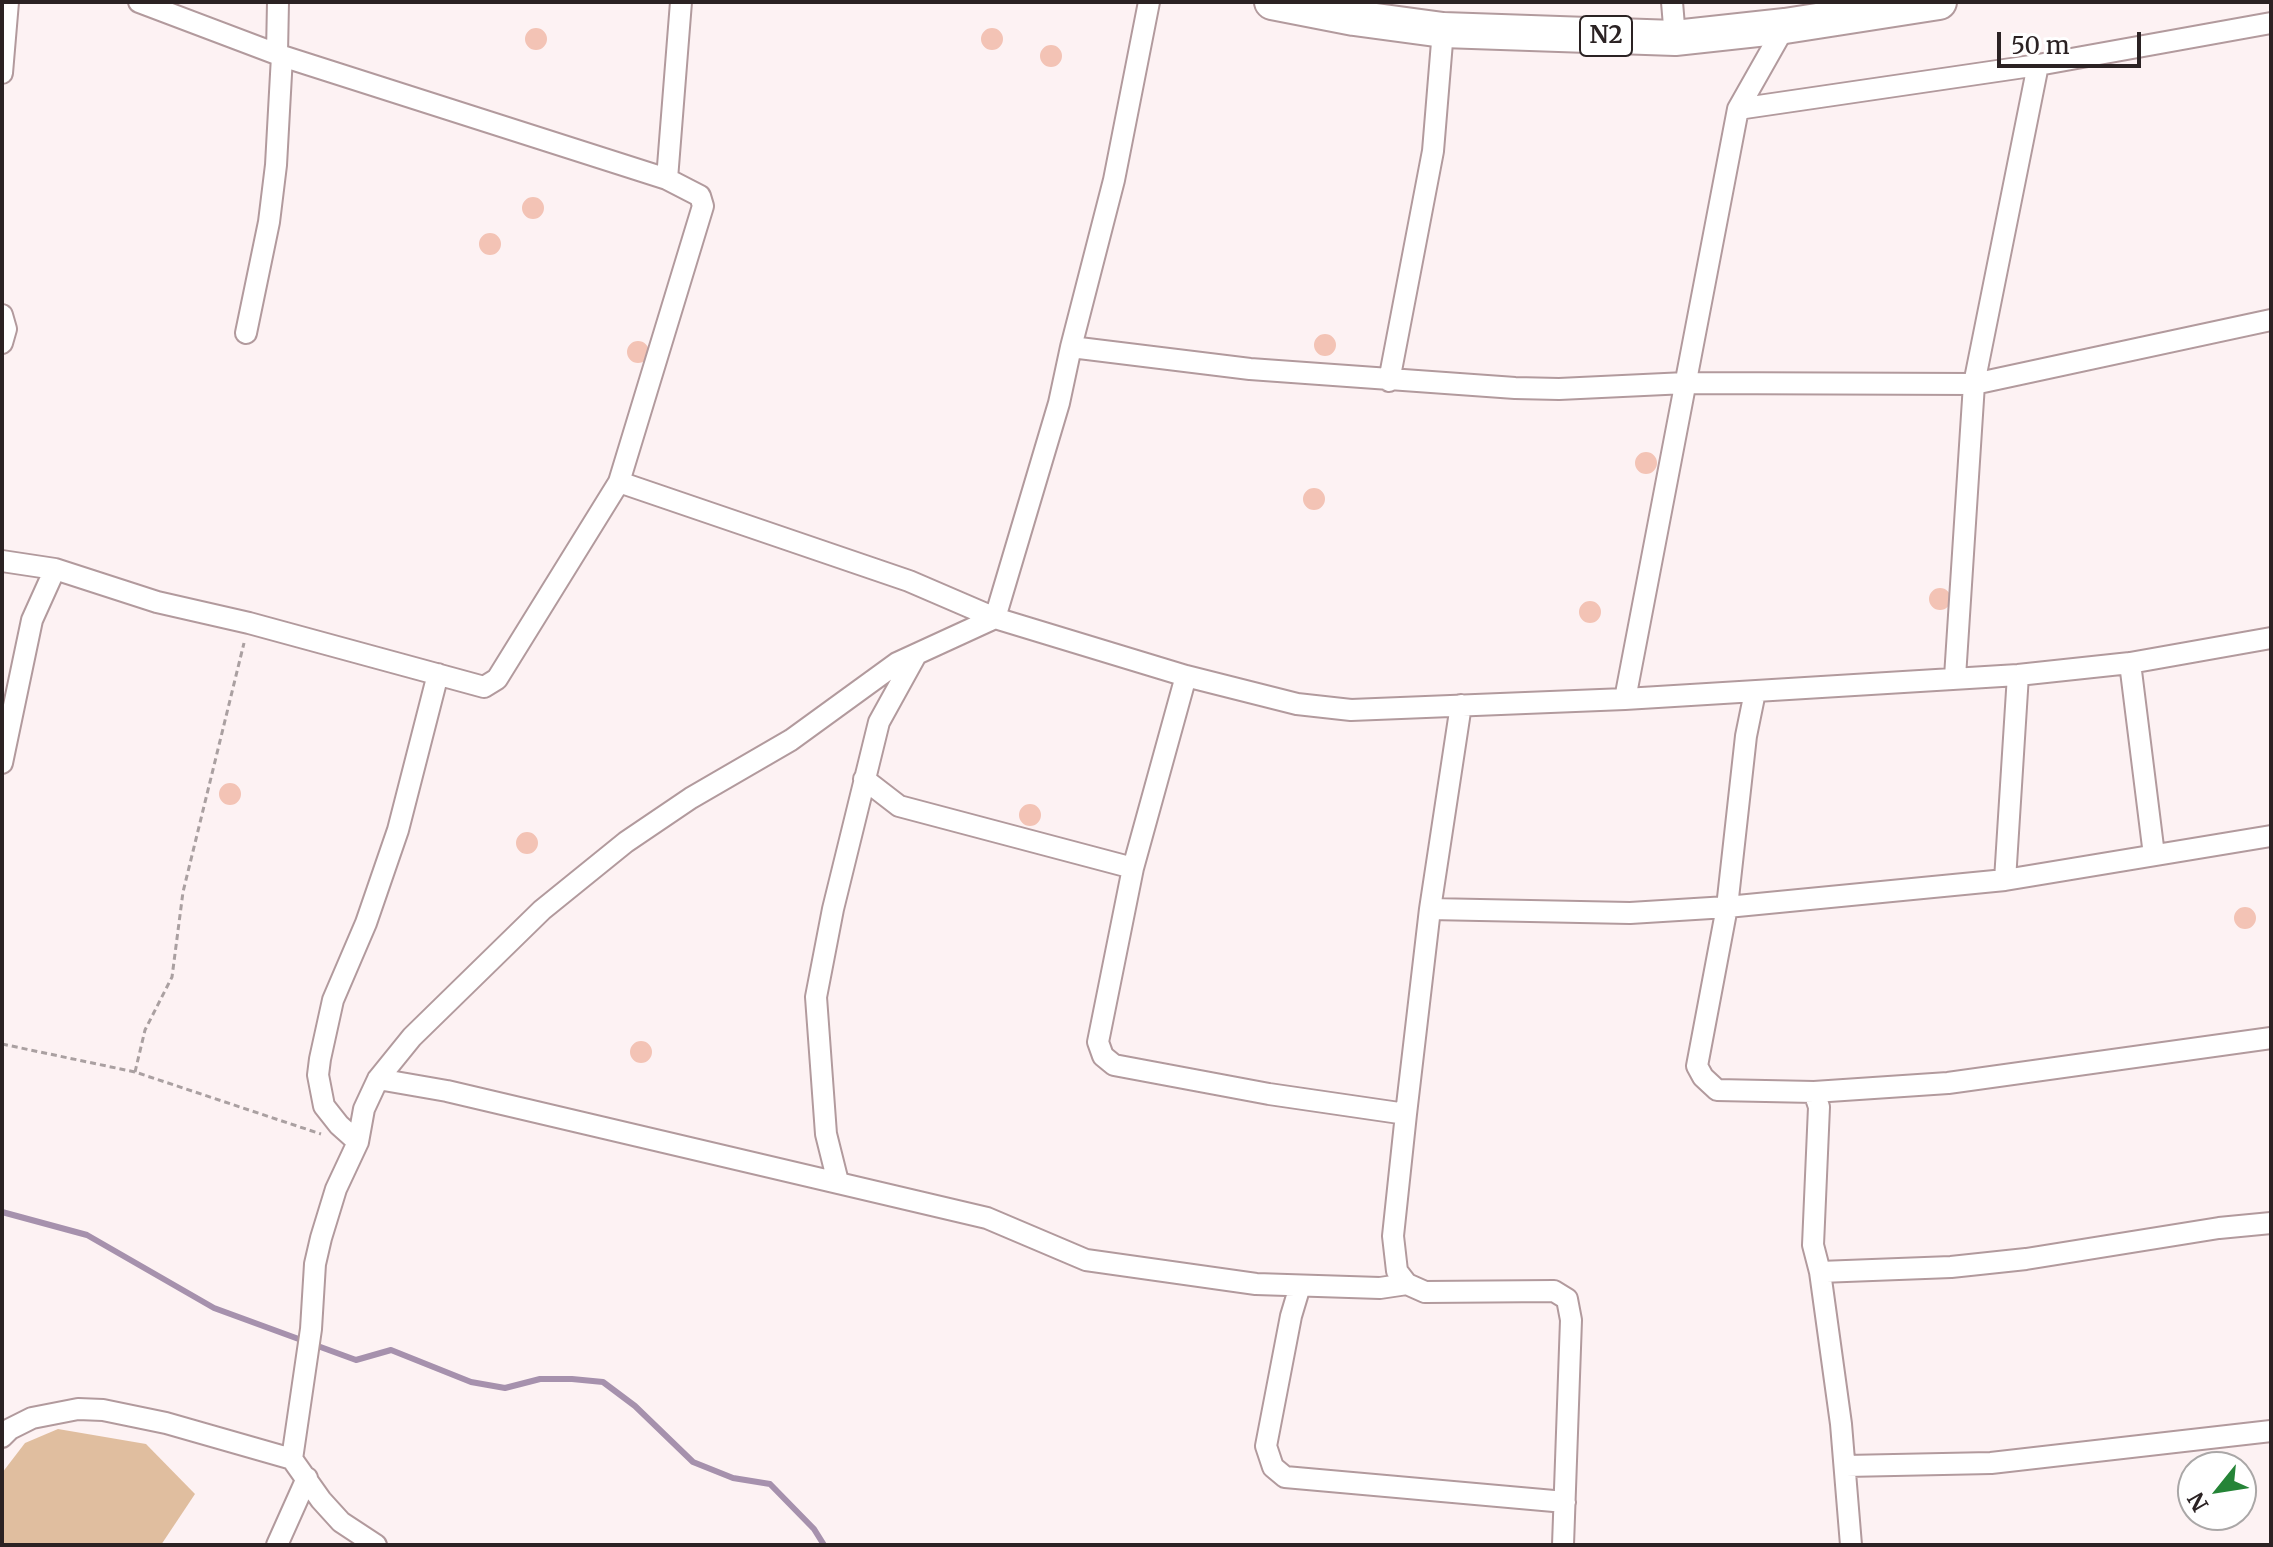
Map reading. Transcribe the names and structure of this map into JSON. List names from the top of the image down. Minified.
{"streets":{"highway":["N2"]},"scale_bar":"50 m","north":"bottom left"}
